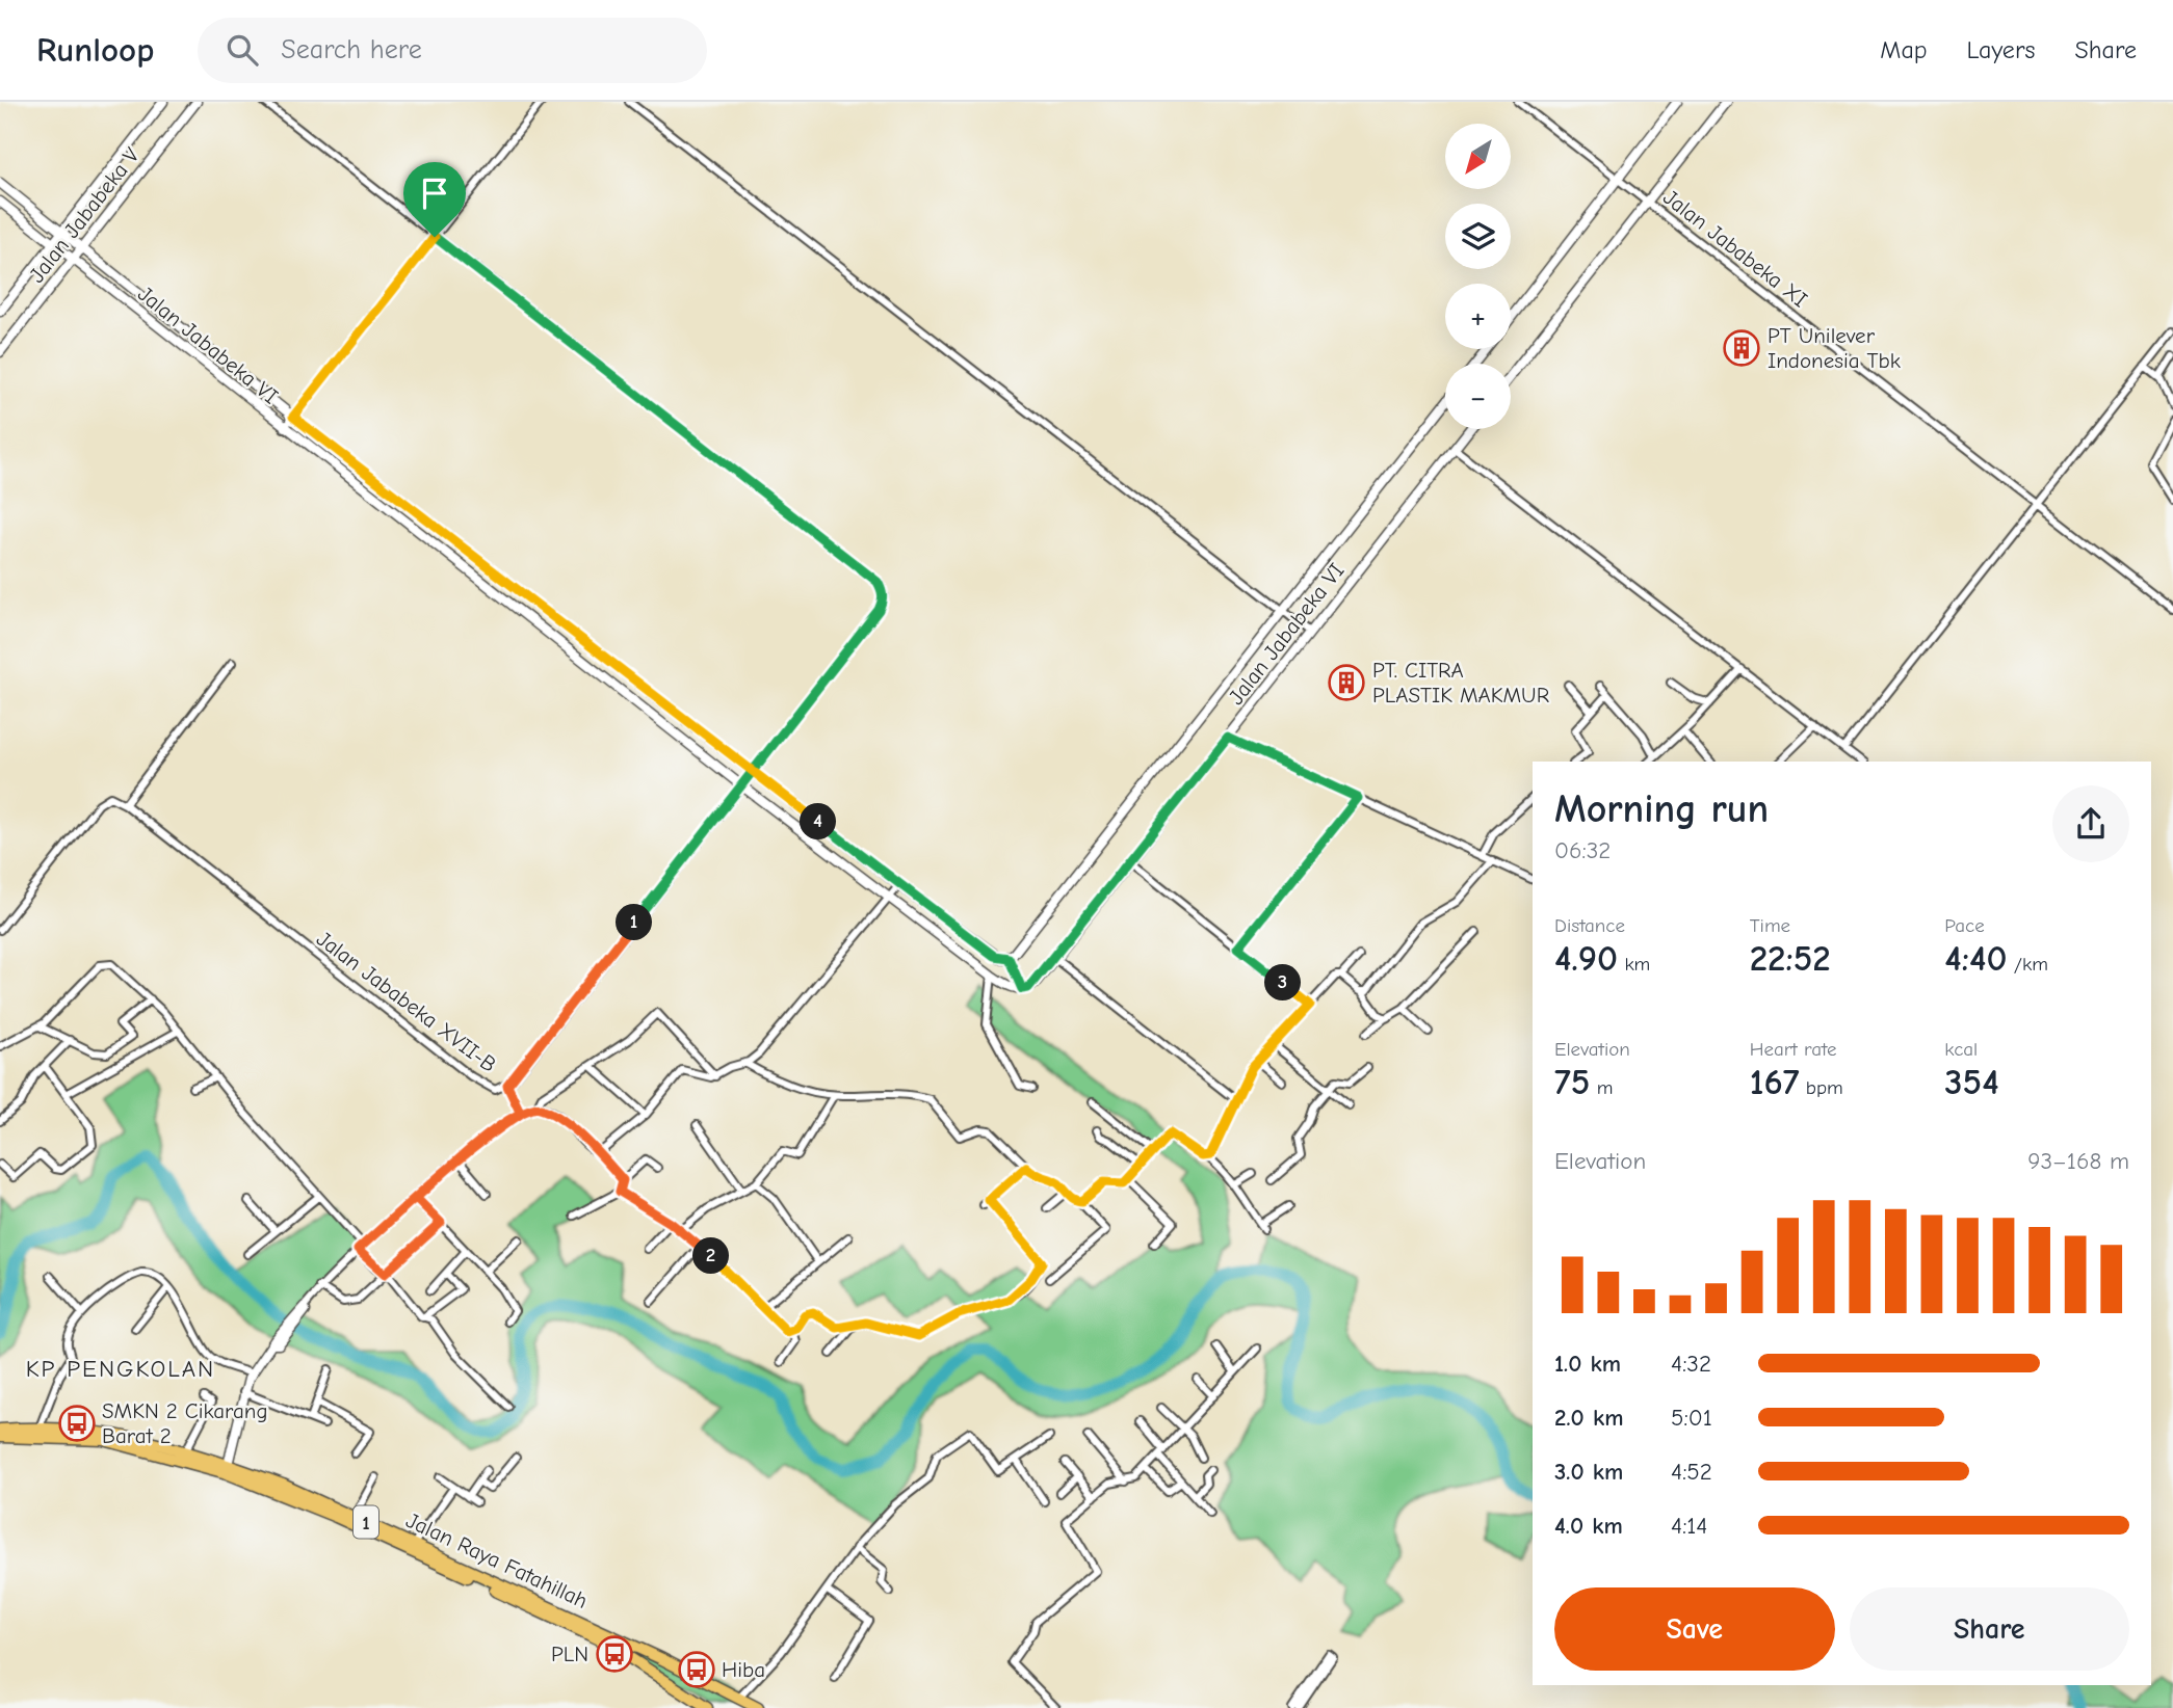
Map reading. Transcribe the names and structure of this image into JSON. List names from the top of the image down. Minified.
{"streets":{"highway":["1","Jalan Raya Fatahillah"],"street":["Jalan Jababeka V","Jalan Jababeka XI","Jalan Jababeka VI","Jalan Jababeka XVII-B"]},"crossings":[["Jalan Jababeka V","Jalan Jababeka VI"],["Jalan Jababeka VI","Jalan Jababeka XVII-B"]],"districts":["KP PENGKOLAN"],"places":{"building":["PT Unilever Indonesia Tbk","PT. CITRA PLASTIK MAKMUR"],"bus stop":["SMKN 2 Cikarang Barat 2","PLN","Hiba"]},"north":"bottom left","page":{"header":"Runloop","search":"Search here","nav":["Map","Layers","Share"],"map_buttons":["+","−"],"heading":["Morning run","06:32"],"pins":["4","1","3","2"],"stats":[["Distance","4.90 km"],["Time","22:52"],["Pace","4:40 /km"],["Elevation","75 m"],["Heart rate","167 bpm"],["kcal","354"]],"chart":["Elevation","93–168 m"],"list":[{"name":"1.0 km","note":"4:32"},{"name":"2.0 km","note":"5:01"},{"name":"3.0 km","note":"4:52"},{"name":"4.0 km","note":"4:14"}],"buttons":["Save","Share"]}}
